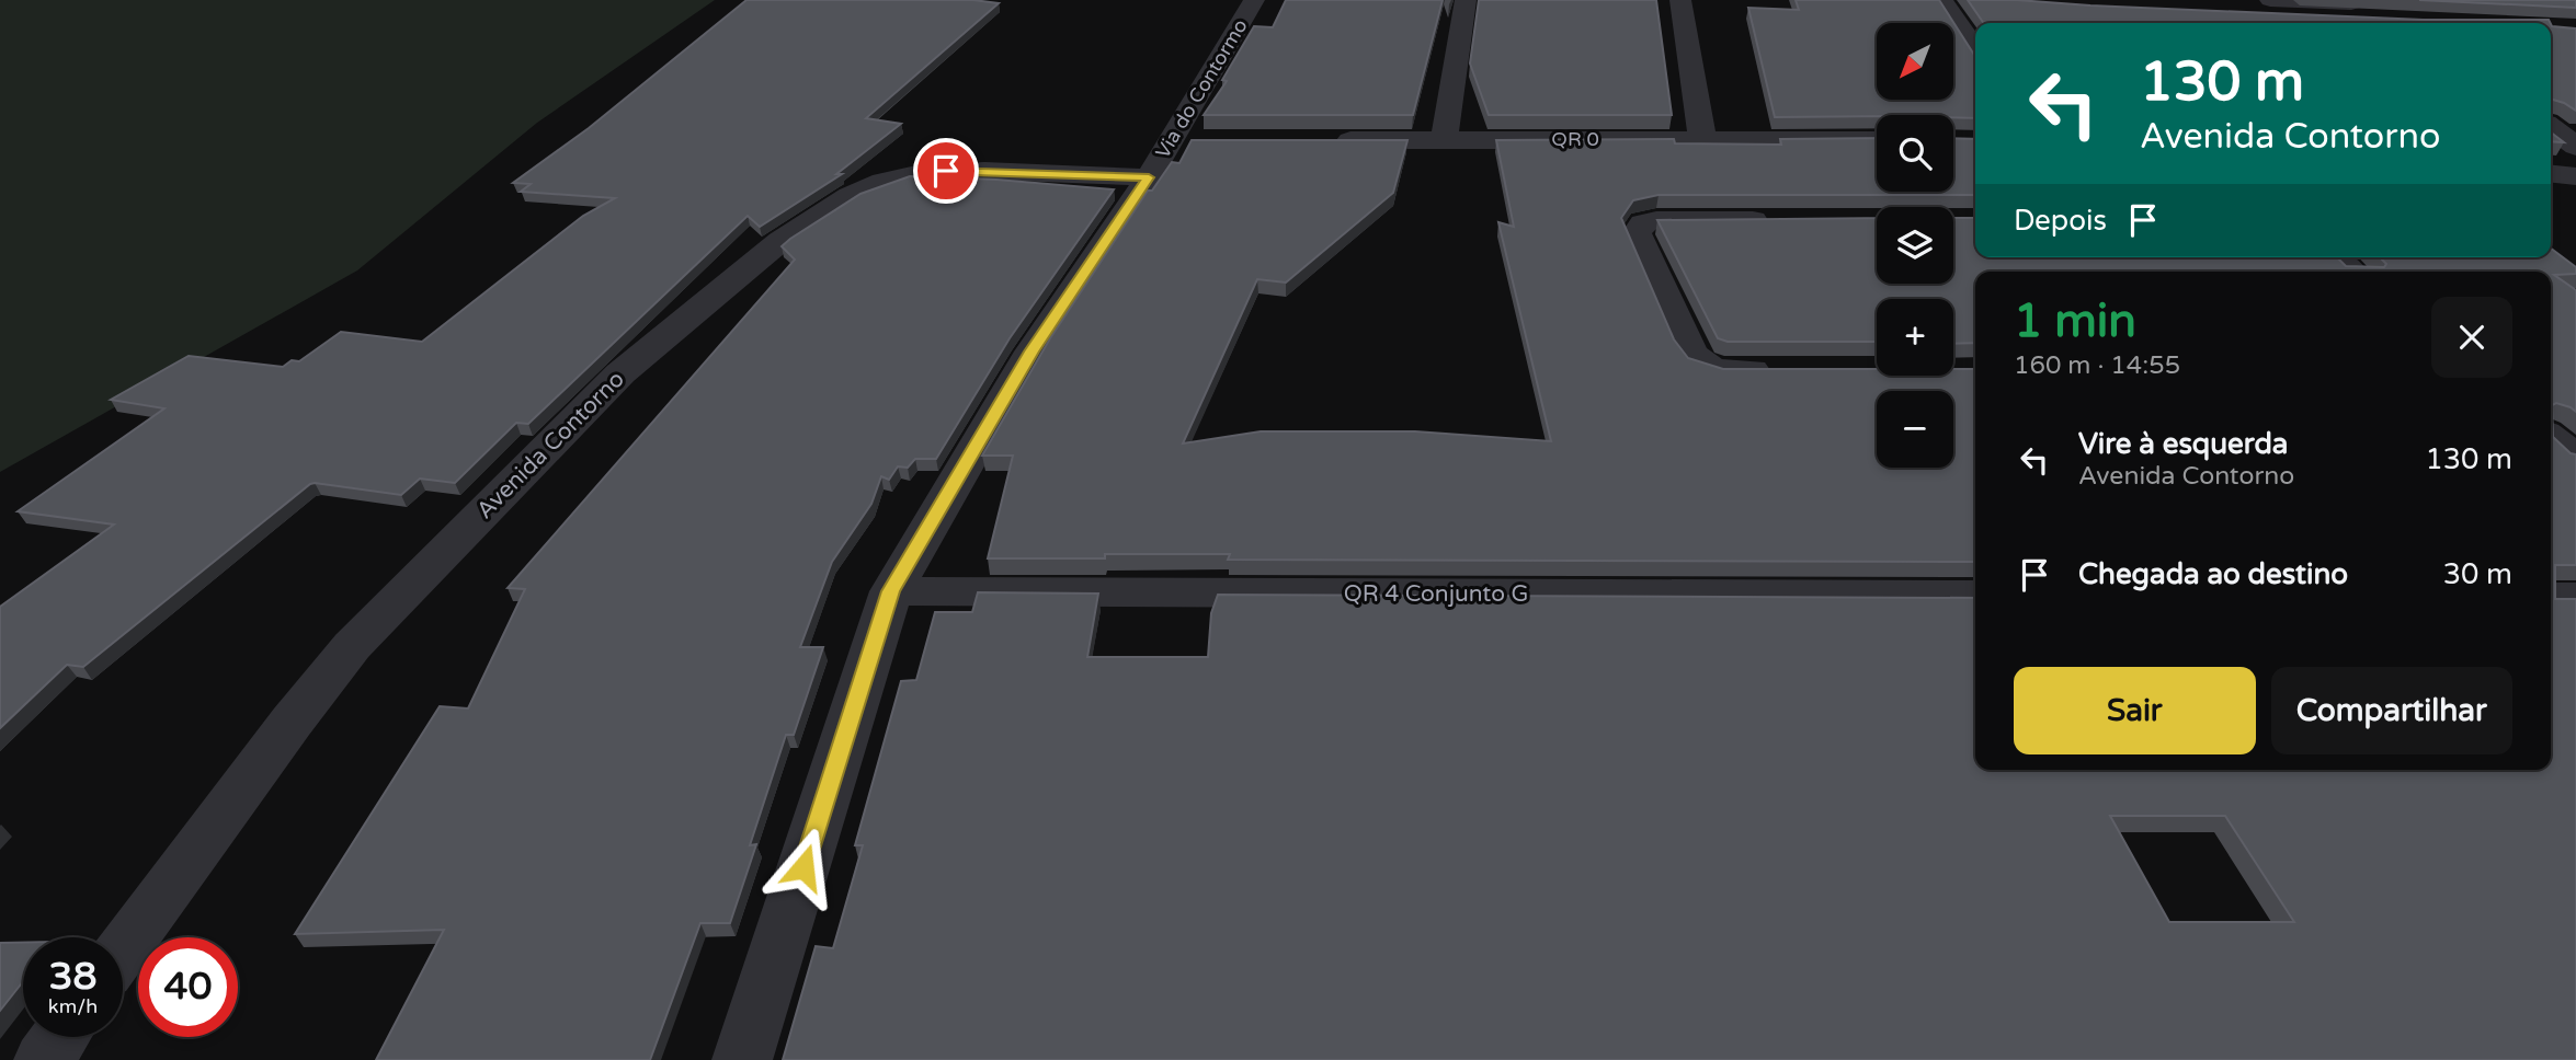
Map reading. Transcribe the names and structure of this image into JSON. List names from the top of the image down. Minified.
{"streets":{"street":["Via do Contormo","QR 0","Avenida Contorno","QR 4 Conjunto G"]},"crossings":[["Via do Contormo","Avenida Contorno"],["Via do Contormo","QR 4 Conjunto G"]],"north":"bottom left","page":{"map_buttons":["+","−"],"turn":["130 m","Avenida Contorno"],"then":"Depois","heading":["1 min","160 m · 14:55"],"list":[{"name":"Vire à esquerda","note":"Avenida Contorno","value":"130 m"},{"name":"Chegada ao destino","value":"30 m"}],"buttons":["Sair","Compartilhar"],"speed":"38 km/h","limit":"40"}}
